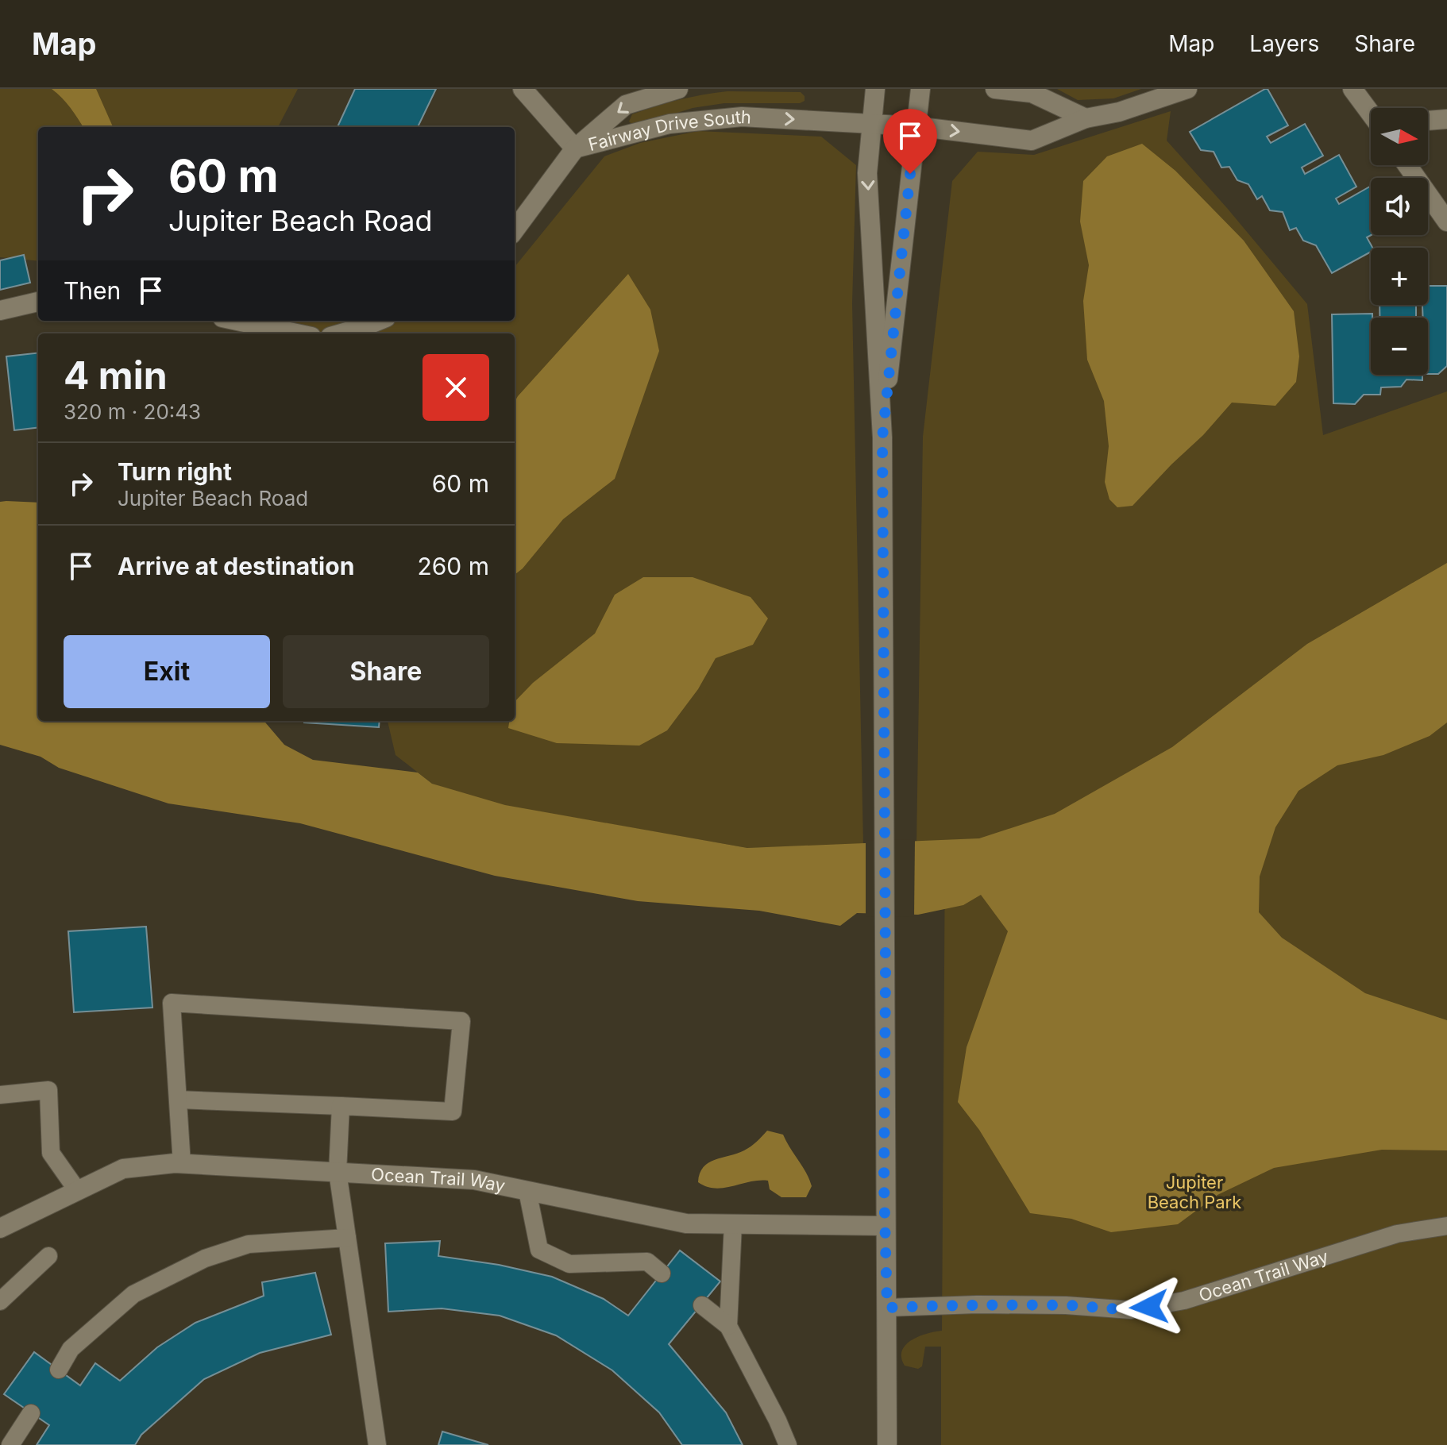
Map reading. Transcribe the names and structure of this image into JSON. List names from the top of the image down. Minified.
{"streets":{"street":["Fairway Drive South","Ocean Trail Way"]},"one_way":["Fairway Drive South"],"parks":["Jupiter Beach Park"],"north":"right","page":{"header":"Map","nav":["Map","Layers","Share"],"map_buttons":["+","−"],"turn":["60 m","Jupiter Beach Road"],"then":"Then","heading":["4 min","320 m · 20:43"],"list":[{"name":"Turn right","note":"Jupiter Beach Road","value":"60 m"},{"name":"Arrive at destination","value":"260 m"}],"buttons":["Exit","Share"]}}
